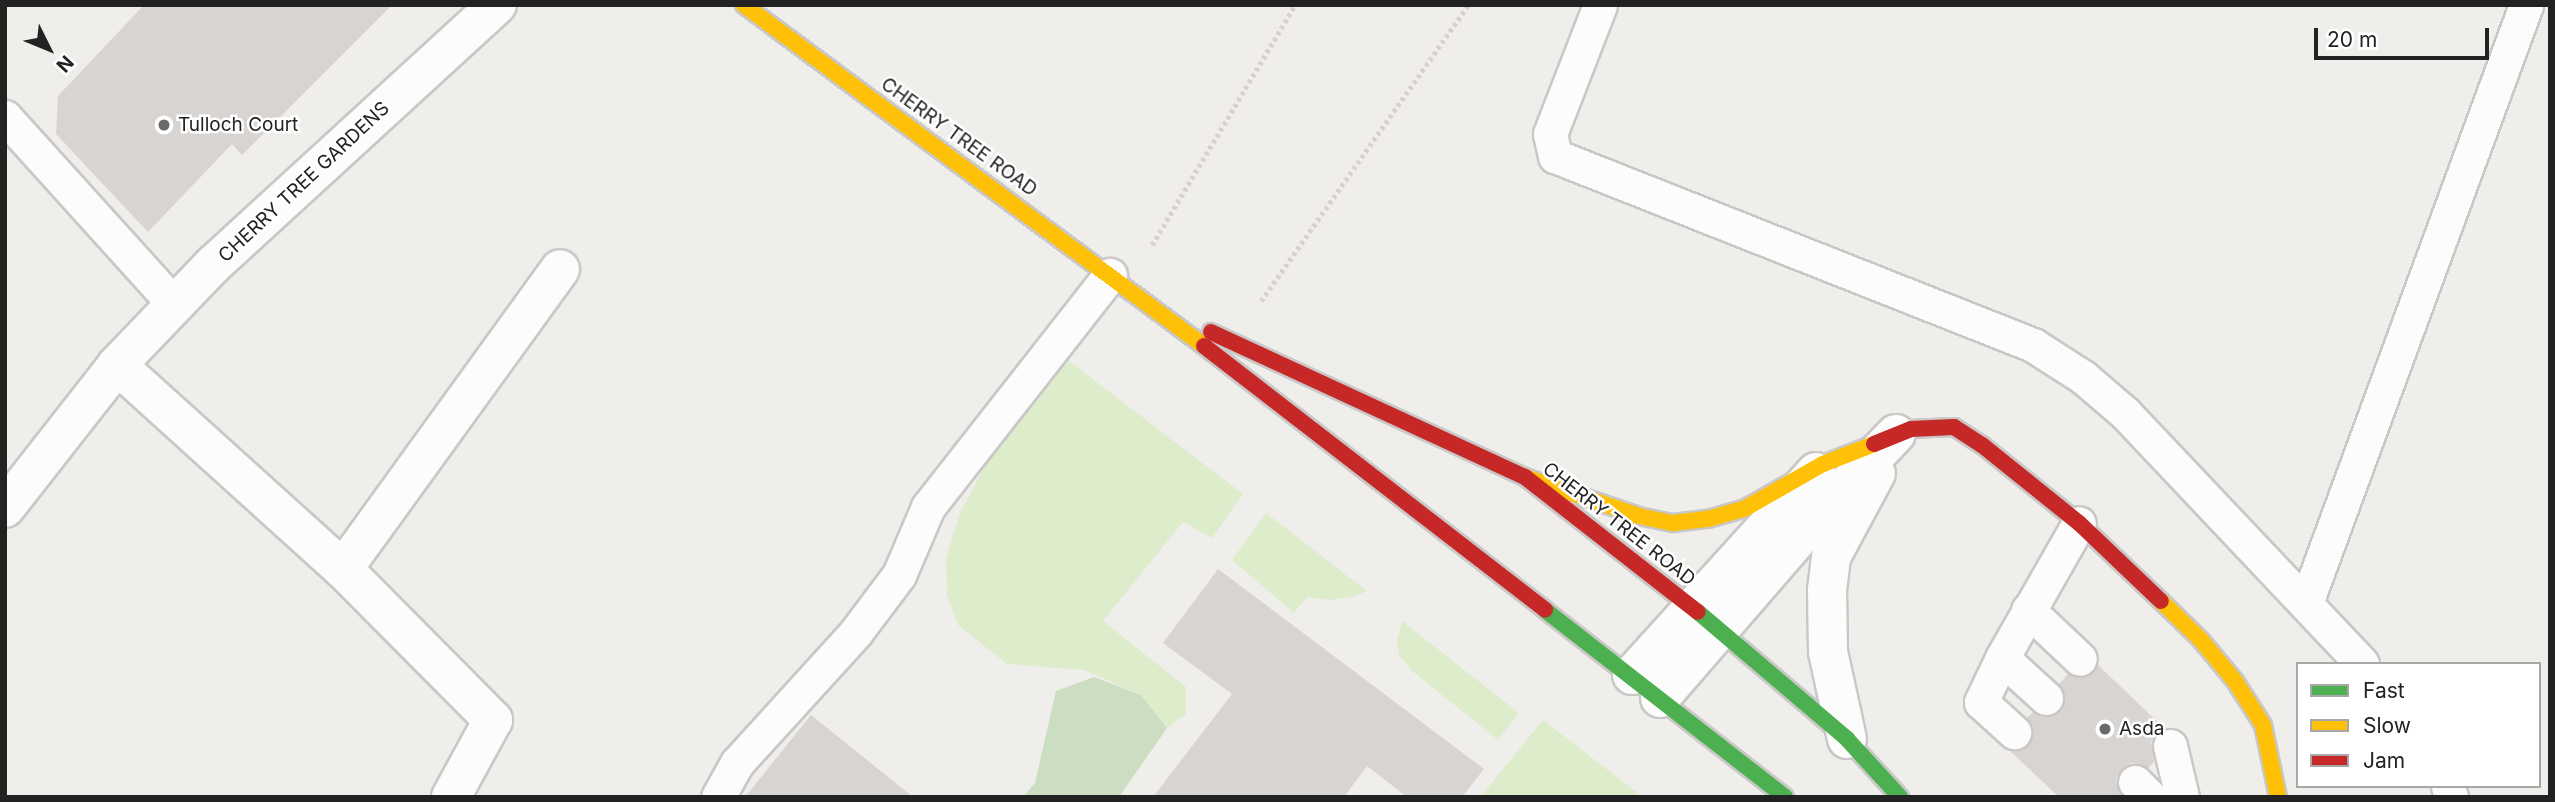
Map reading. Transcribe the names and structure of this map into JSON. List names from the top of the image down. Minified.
{"streets":{"street":["CHERRY TREE ROAD","CHERRY TREE GARDENS"]},"places":["Tulloch Court","Asda"],"legend":["Fast","Slow","Jam"],"scale_bar":"20 m","north":"bottom right"}
